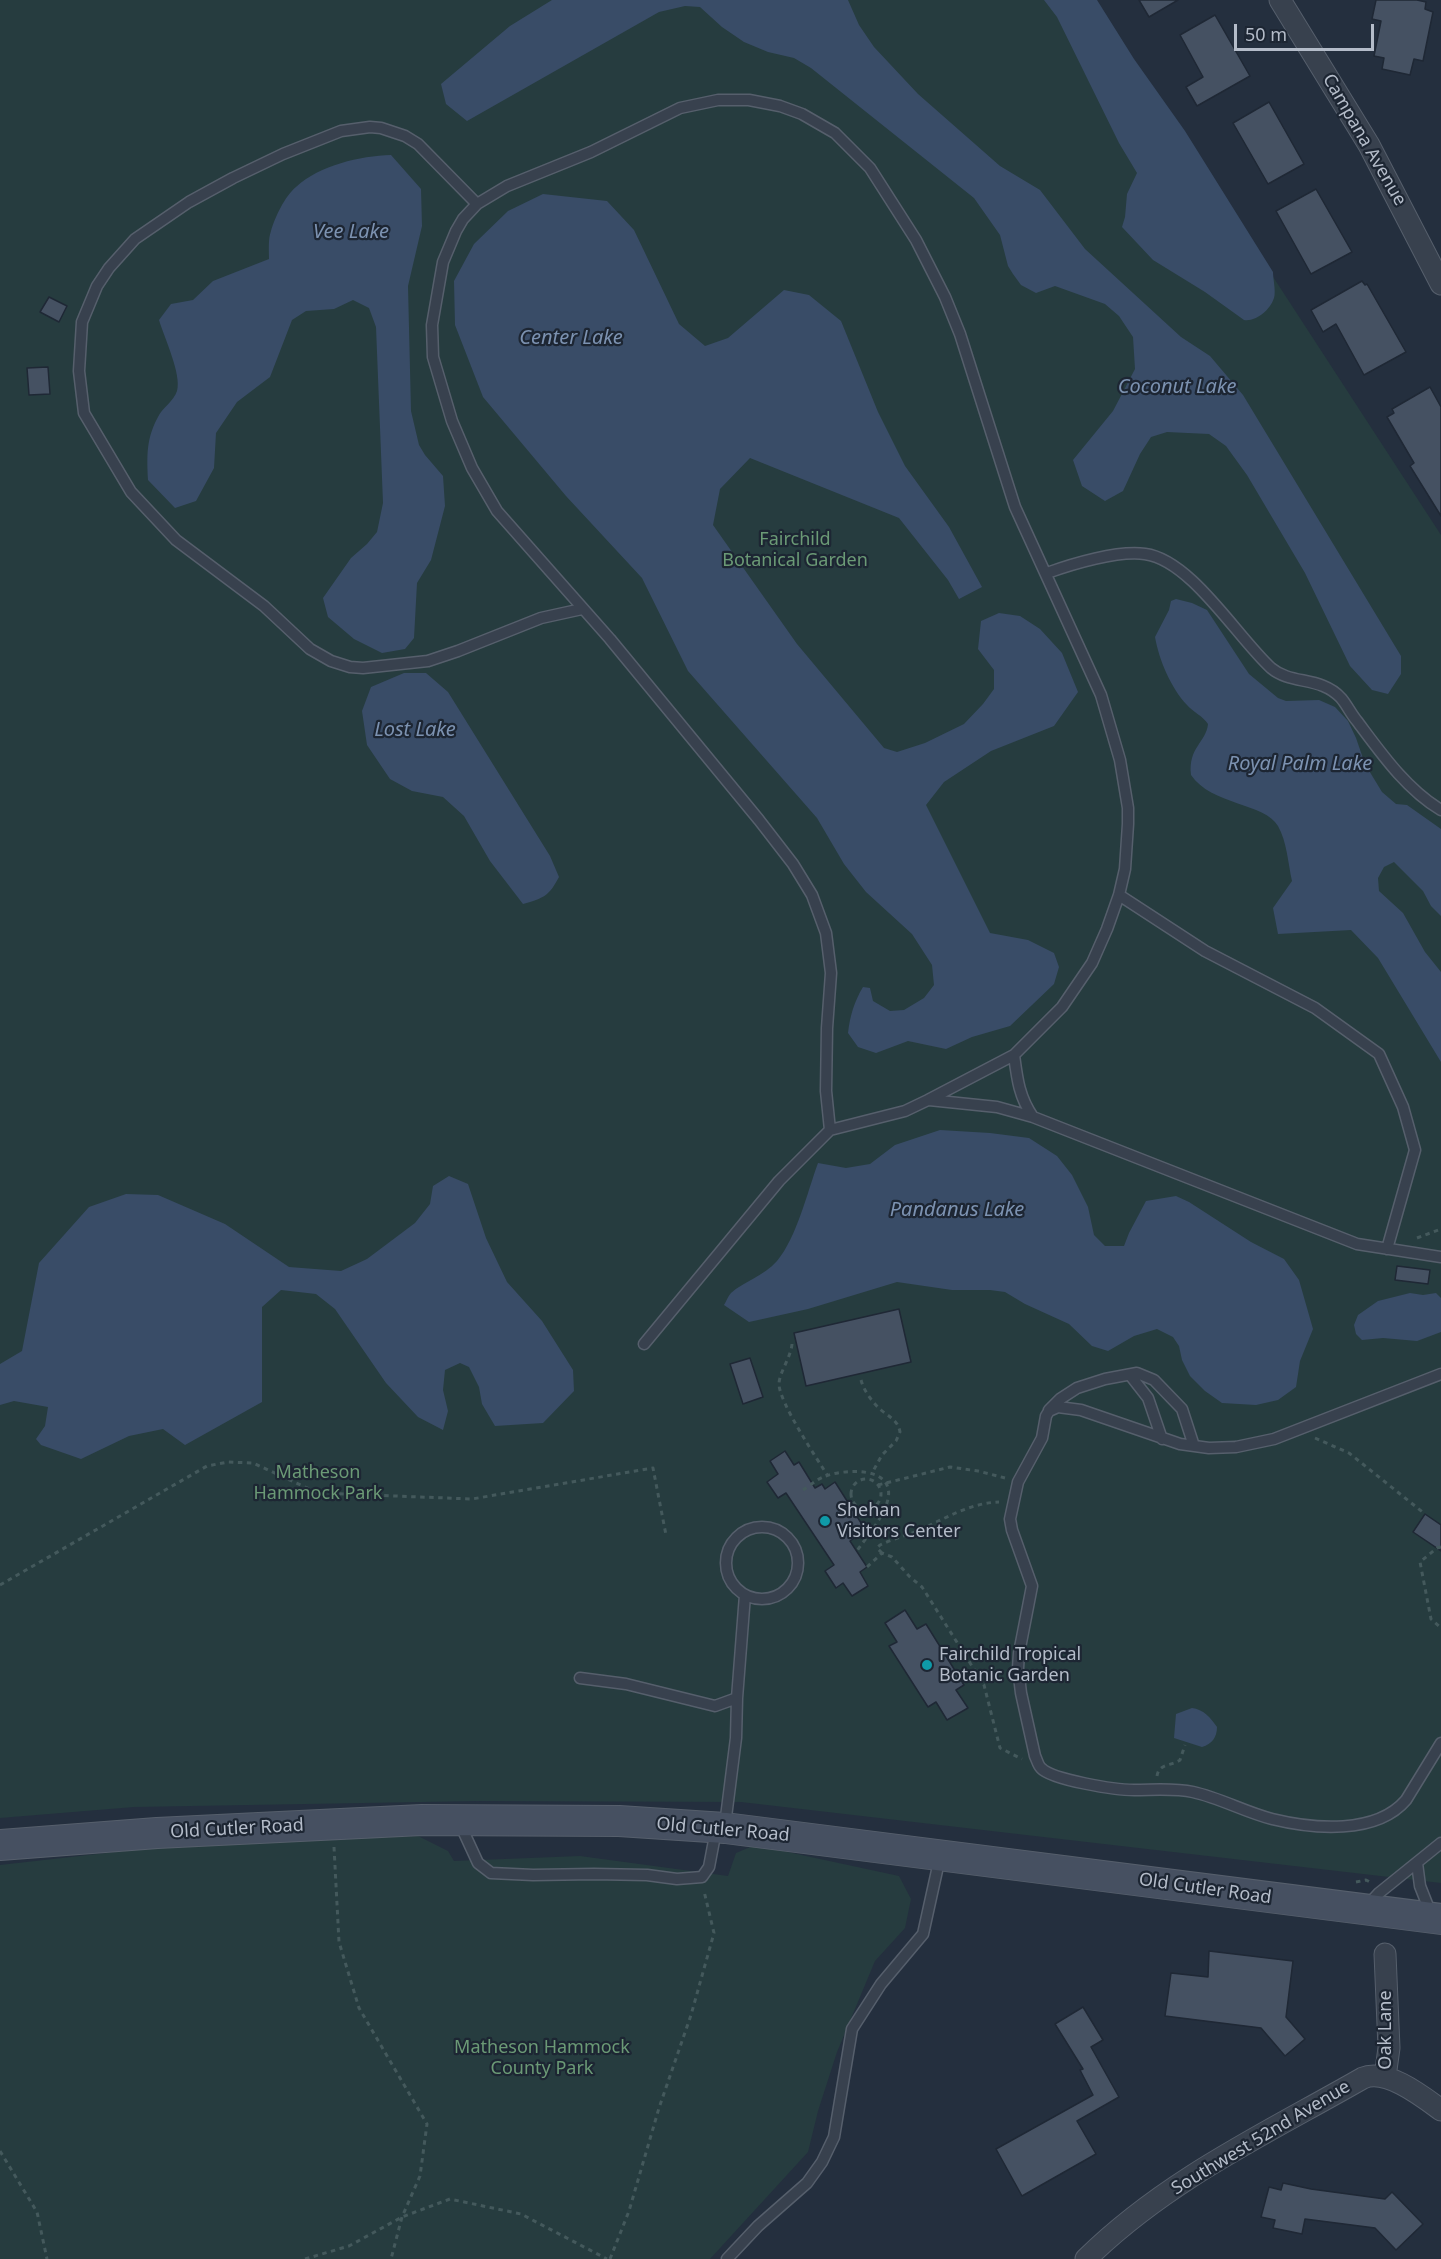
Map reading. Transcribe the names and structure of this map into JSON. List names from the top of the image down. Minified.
{"streets":{"main road":["Old Cutler Road"],"street":["Campana Avenue","Oak Lane","Southwest 52nd Avenue"]},"crossings":[["Oak Lane","Southwest 52nd Avenue"]],"water":["Vee Lake","Center Lake","Coconut Lake","Lost Lake","Royal Palm Lake","Pandanus Lake"],"parks":["Fairchild Botanical Garden","Matheson Hammock Park","Matheson Hammock County Park"],"places":["Shehan Visitors Center","Fairchild Tropical Botanic Garden"],"scale_bar":"50 m"}
